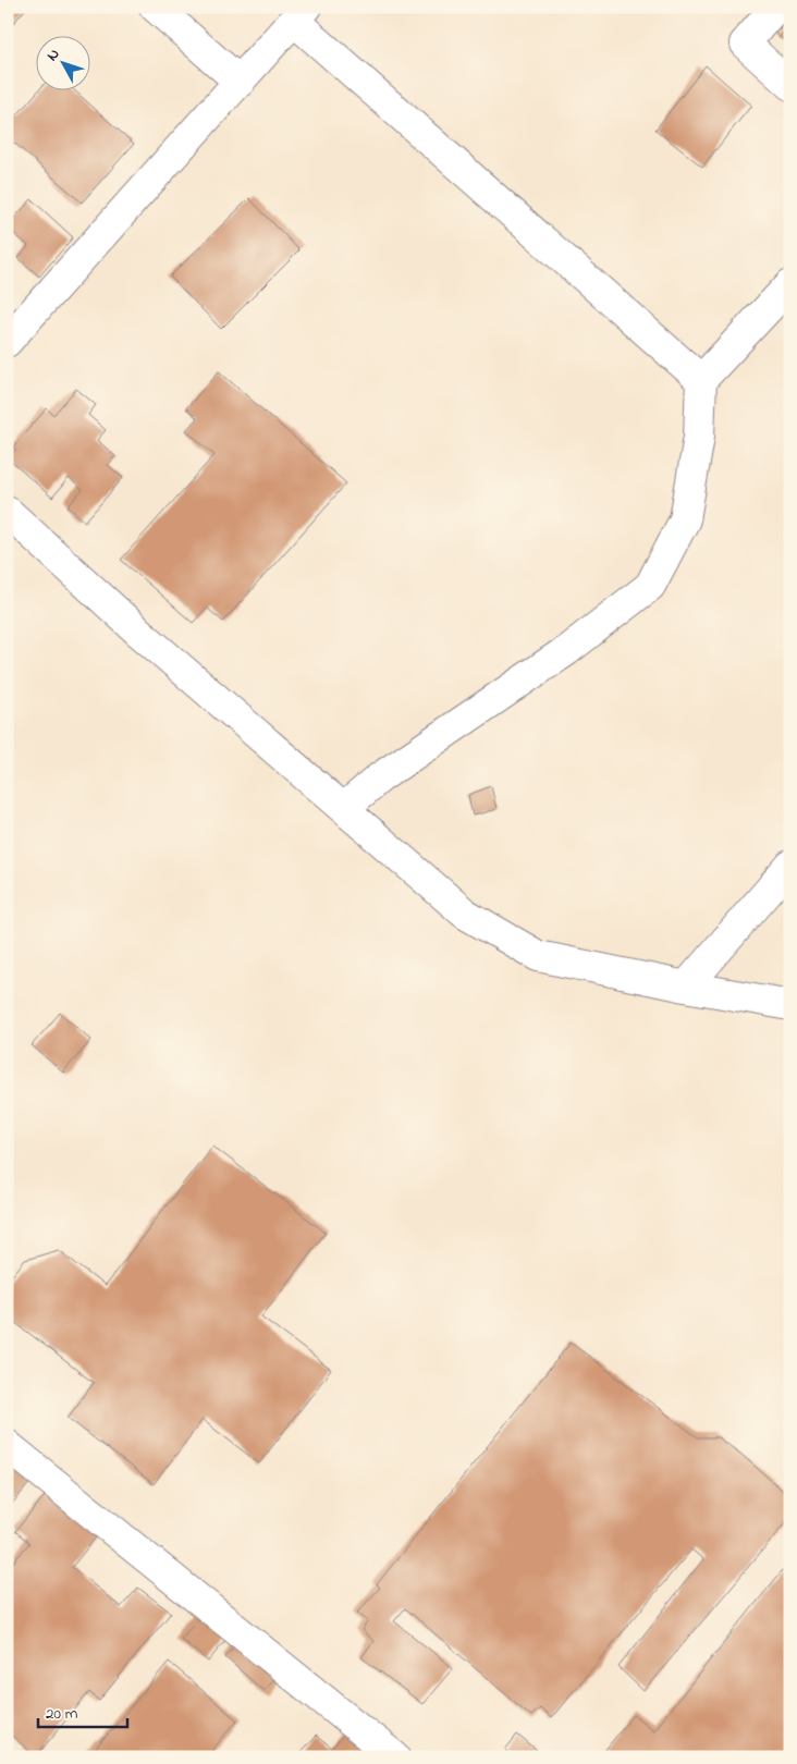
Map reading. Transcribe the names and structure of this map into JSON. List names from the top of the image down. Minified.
{"scale_bar":"20 m","north":"top left"}
